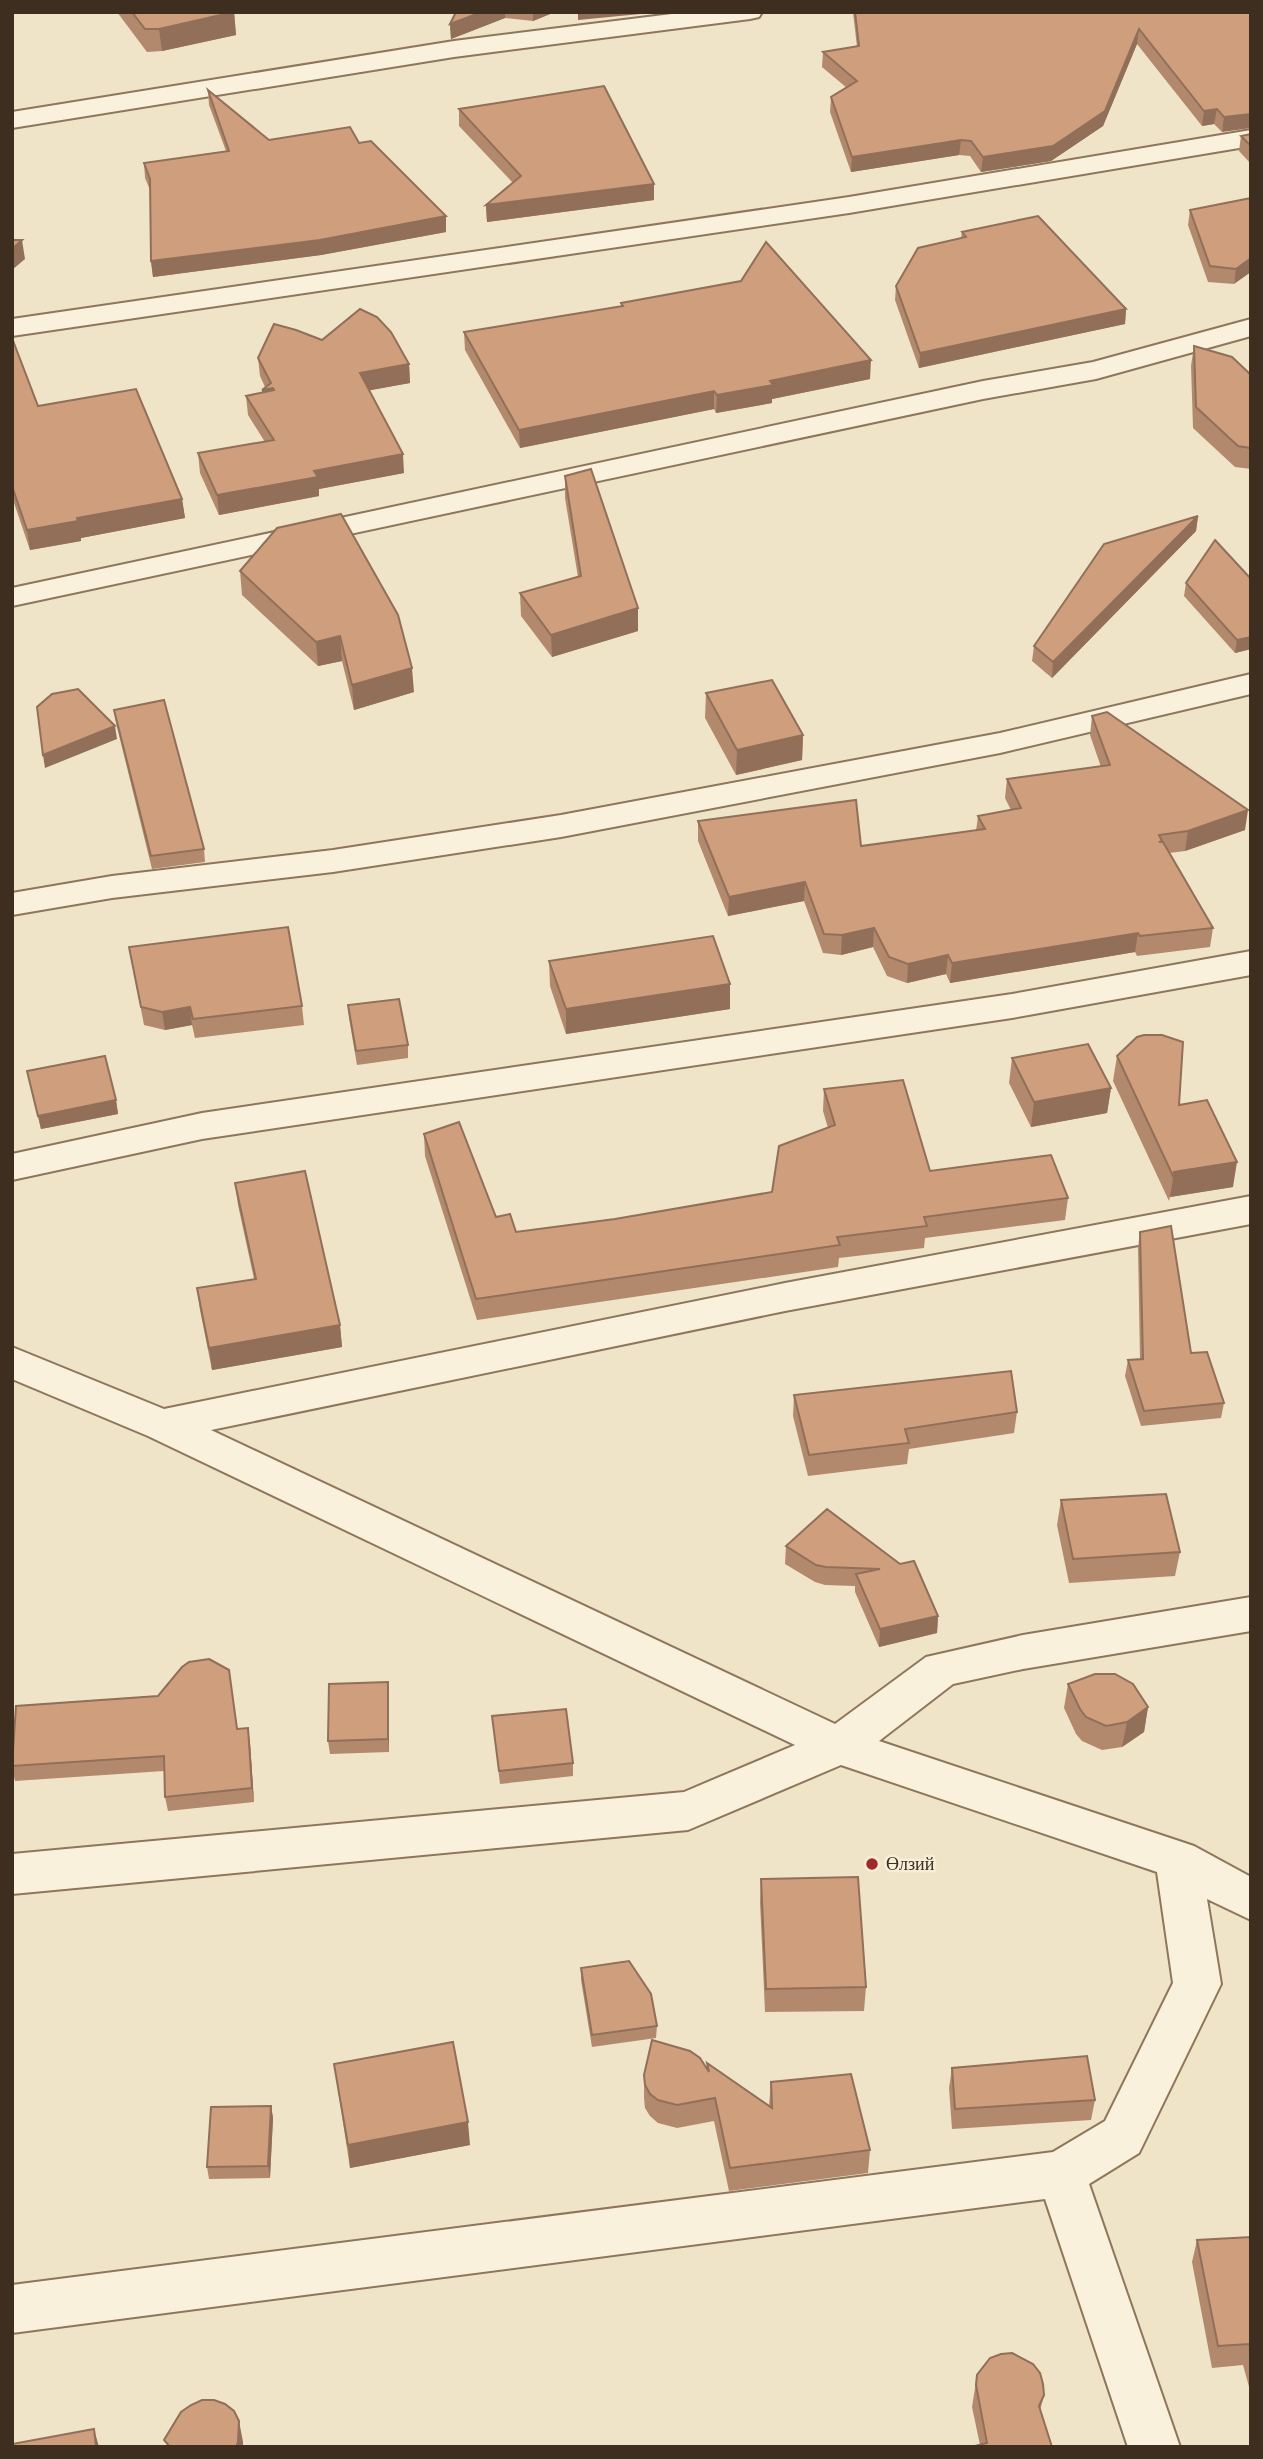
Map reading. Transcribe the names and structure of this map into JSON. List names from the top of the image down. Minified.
{"places":["Өлзий"]}
